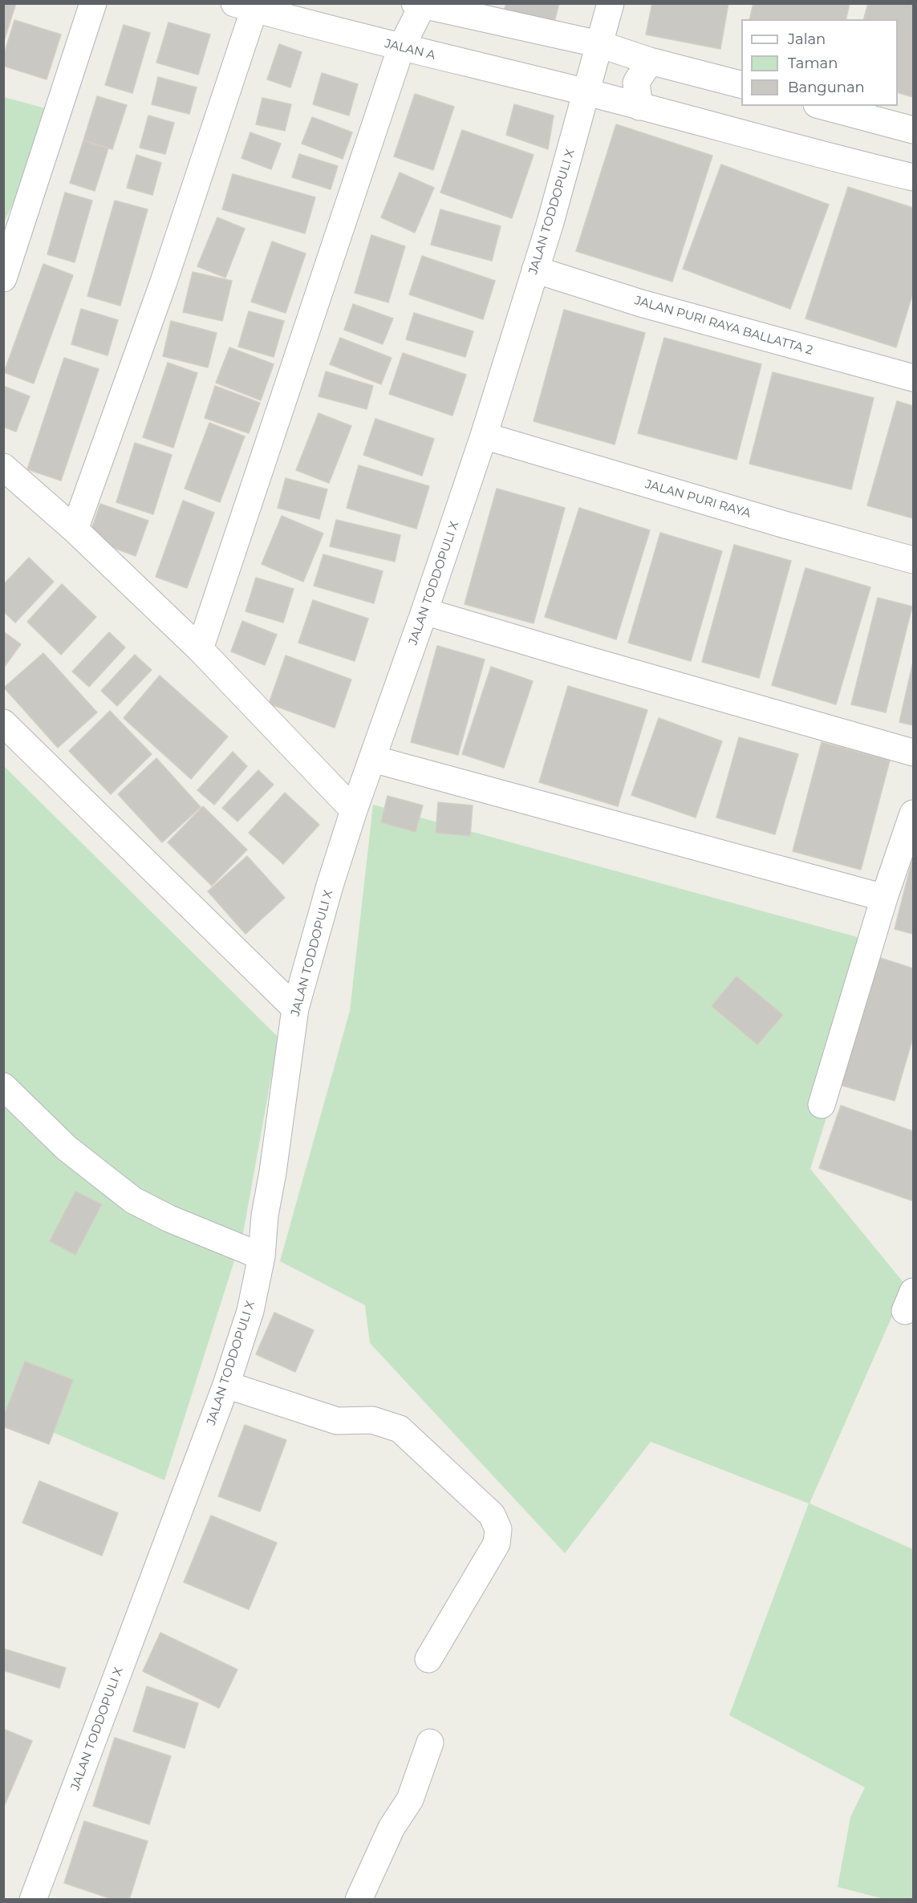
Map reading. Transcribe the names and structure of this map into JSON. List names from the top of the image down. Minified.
{"streets":{"street":["JALAN A","JALAN TODDOPULI X","JALAN PURI RAYA BALLATTA 2","JALAN PURI RAYA"]},"crossings":[["JALAN A","JALAN TODDOPULI X"],["JALAN TODDOPULI X","JALAN PURI RAYA BALLATTA 2"],["JALAN TODDOPULI X","JALAN PURI RAYA"]],"legend":["Jalan","Taman","Bangunan"]}
